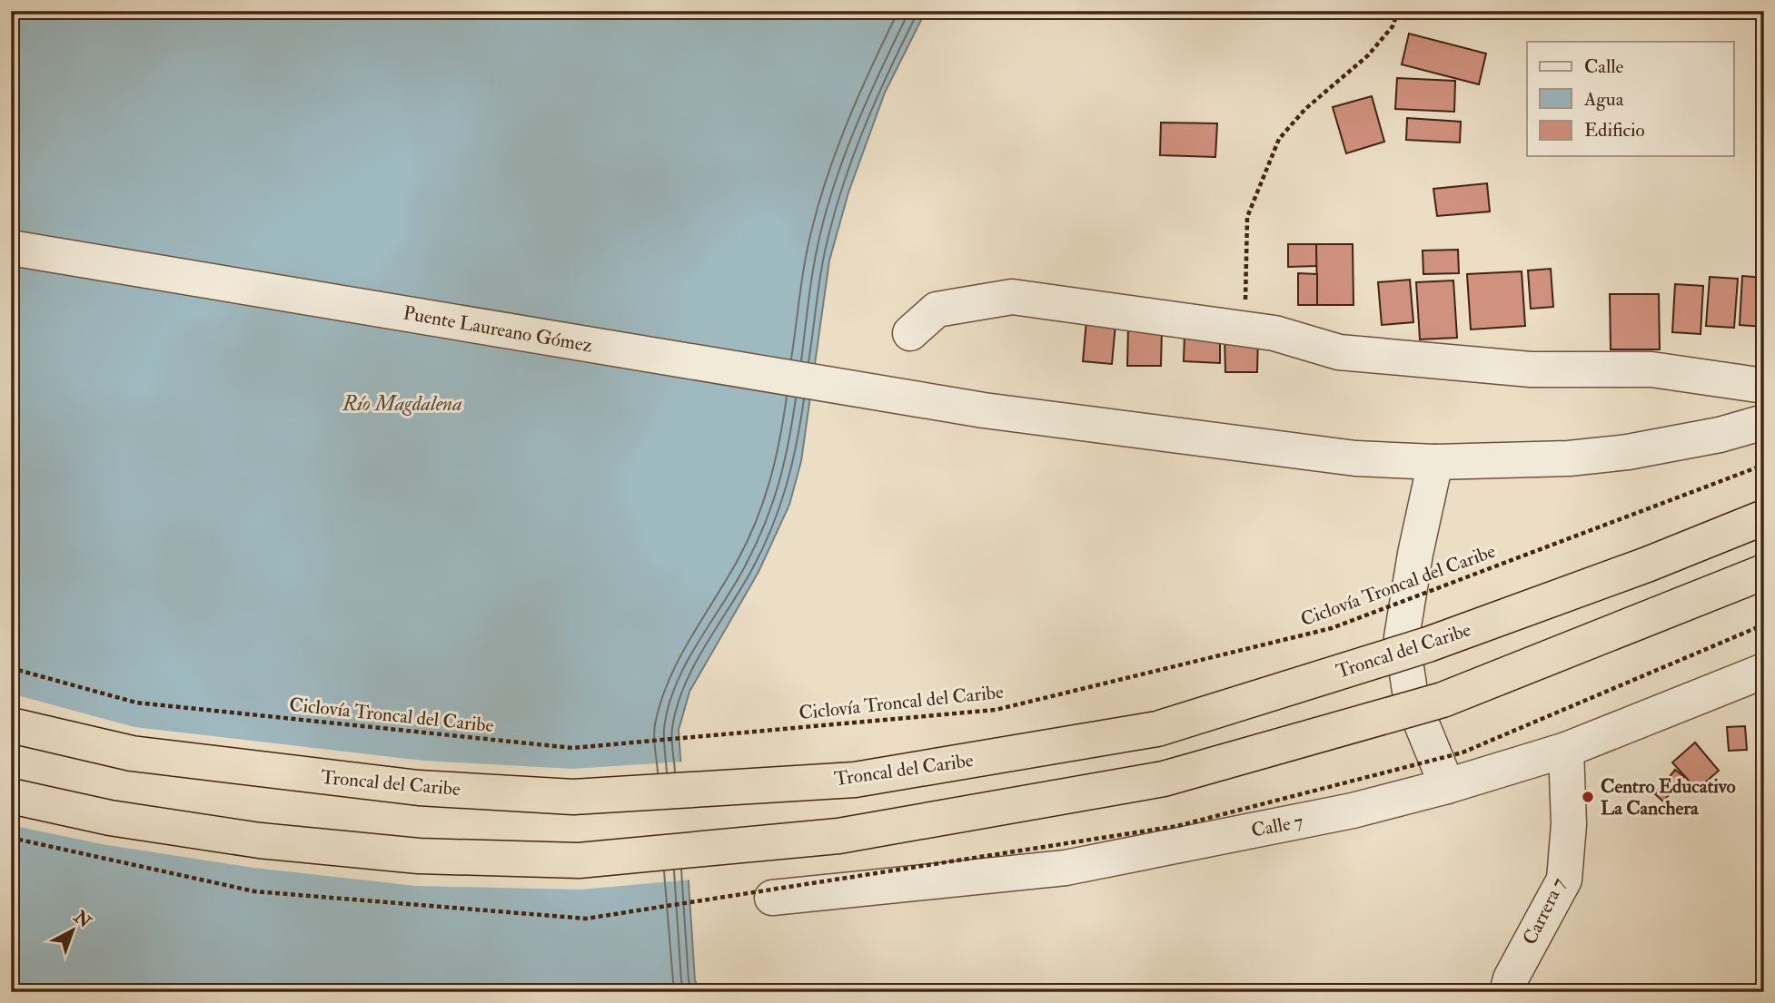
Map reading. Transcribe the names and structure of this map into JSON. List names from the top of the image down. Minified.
{"streets":{"highway":["Troncal del Caribe"],"street":["Puente Laureano Gómez","Calle 7","Carrera 7"],"path":["Ciclovía Troncal del Caribe"]},"crossings":[["Calle 7","Carrera 7"]],"water":["Río Magdalena"],"places":["Centro Educativo La Canchera"],"legend":["Calle","Agua","Edificio"],"north":"top right"}
